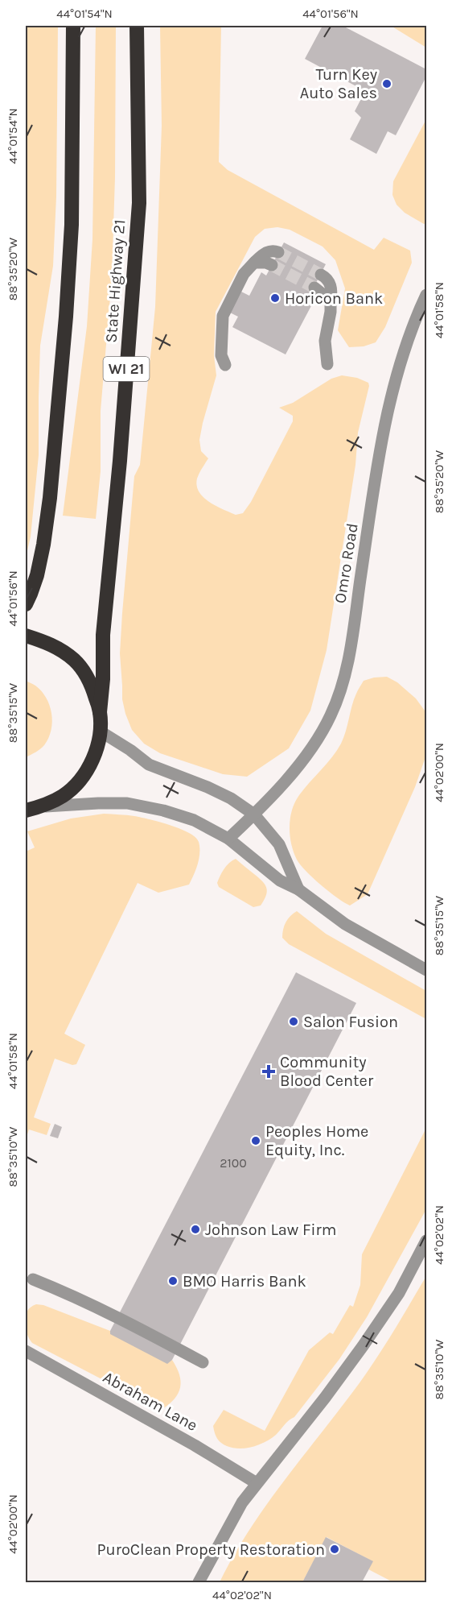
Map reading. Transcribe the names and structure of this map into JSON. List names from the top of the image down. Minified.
{"streets":{"highway":["State Highway 21","WI 21"],"street":["Omro Road","Abraham Lane"]},"places":{"other":["Turn Key Auto Sales","Horicon Bank","Salon Fusion","Peoples Home Equity, Inc.","Johnson Law Firm","BMO Harris Bank","PuroClean Property Restoration"],"health":["Community Blood Center"]},"house_numbers":["2100"],"coordinates":["44°01'54\"N","44°01'56\"N","88°35'20\"W","44°01'58\"N","88°35'15\"W","44°02'00\"N","88°35'10\"W","44°02'02\"N"]}
